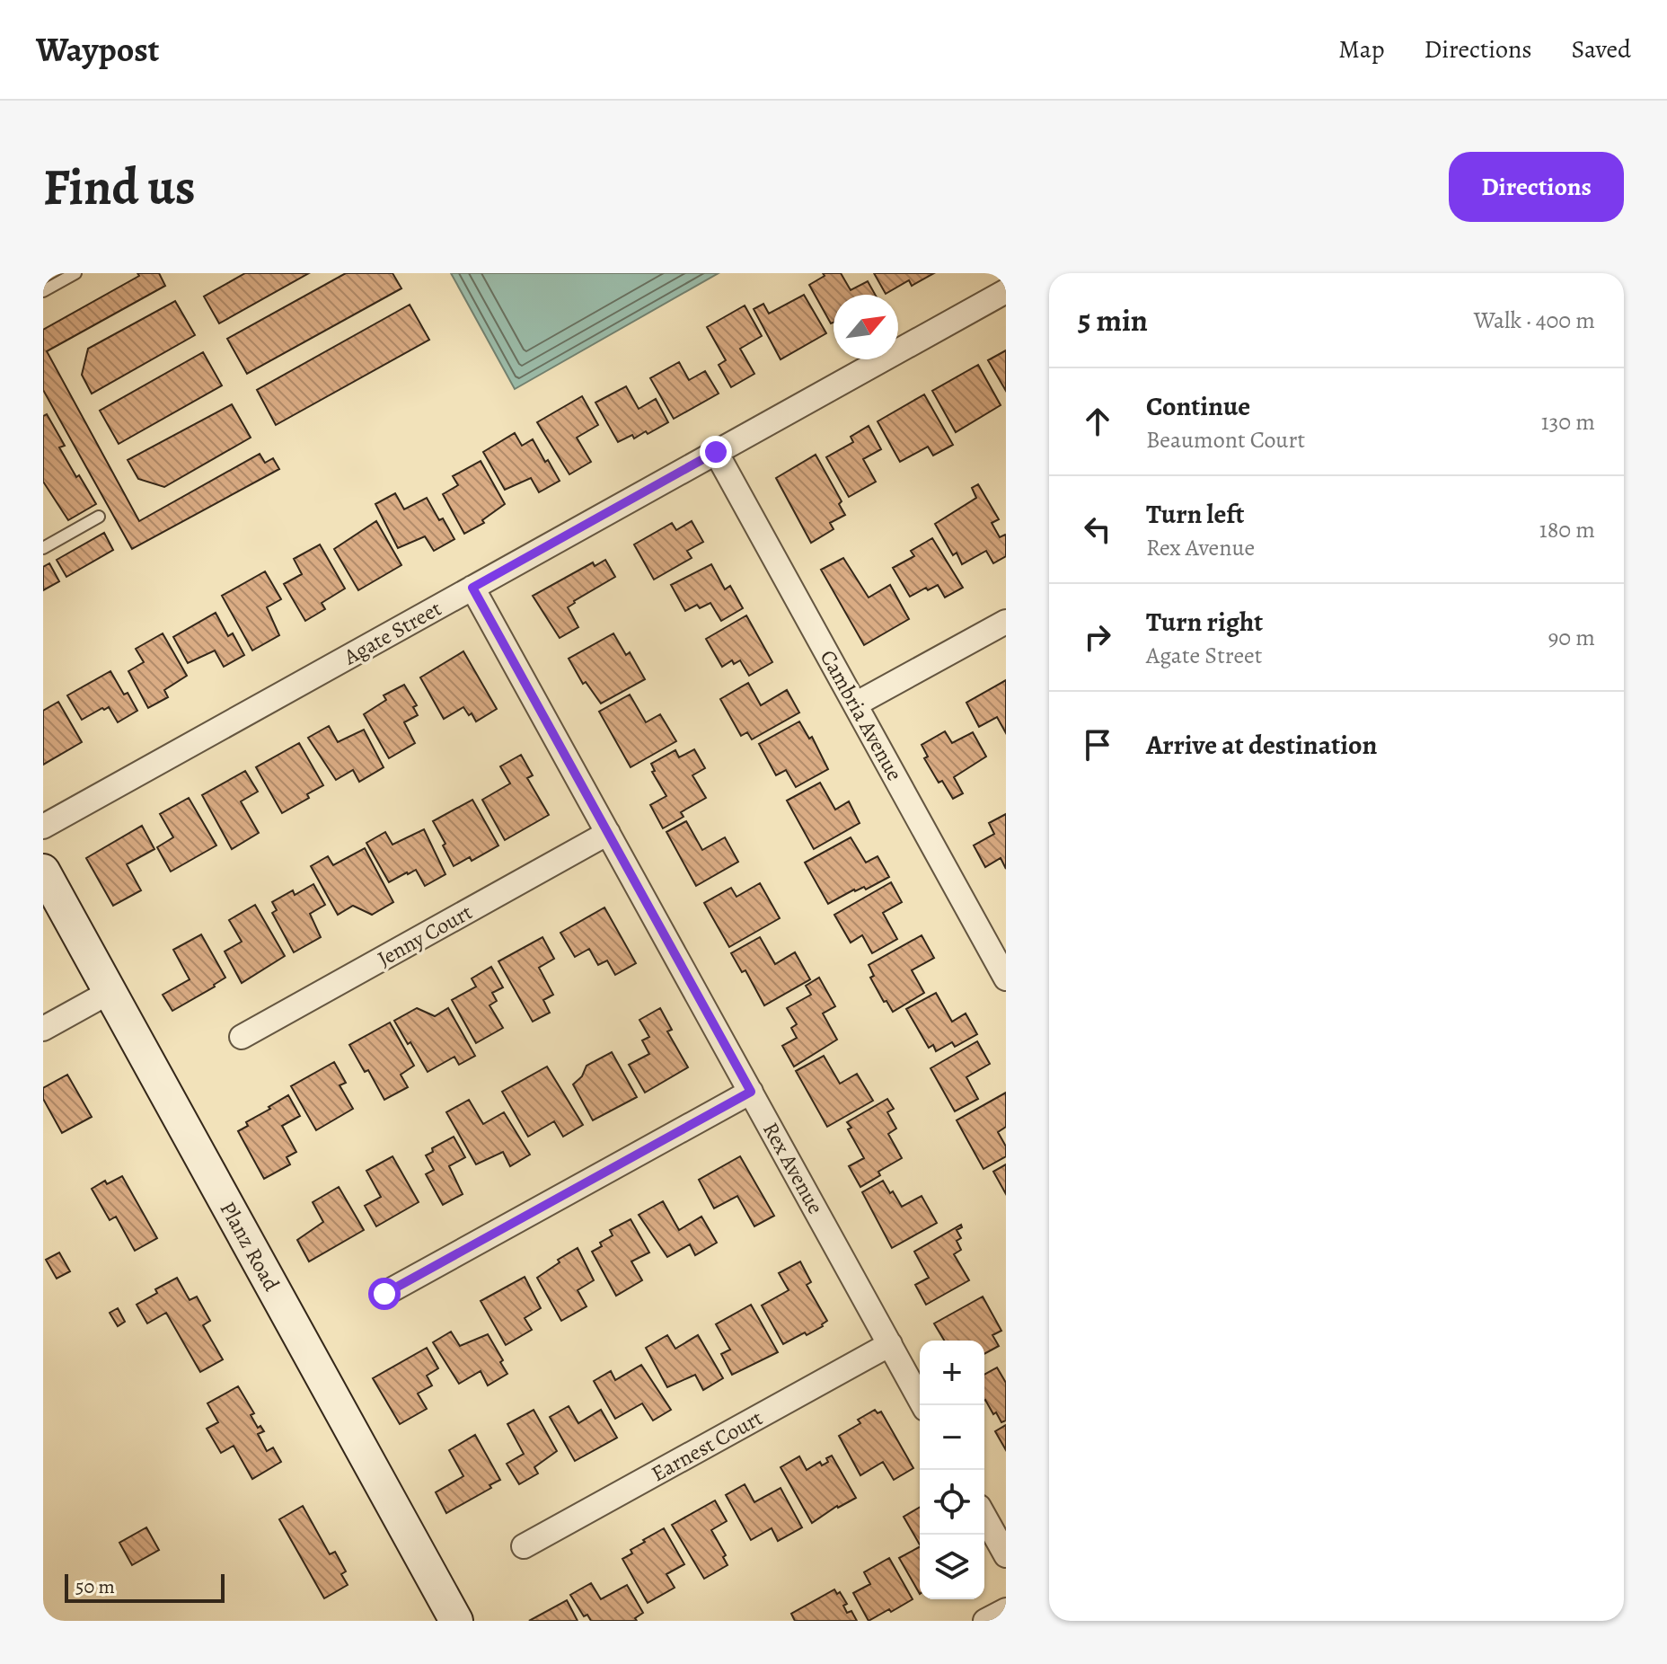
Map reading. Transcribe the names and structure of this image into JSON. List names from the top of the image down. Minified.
{"streets":{"street":["Agate Street","Cambria Avenue","Jenny Court","Rex Avenue","Planz Road","Earnest Court"]},"crossings":[["Agate Street","Cambria Avenue"],["Agate Street","Rex Avenue"],["Jenny Court","Rex Avenue"],["Rex Avenue","Earnest Court"]],"scale_bar":"50 m","north":"top right","page":{"header":"Waypost","nav":["Map","Directions","Saved"],"buttons":"Directions","title":"Find us","heading":["5 min","Walk · 400 m"],"list":[["Continue","Beaumont Court","130 m"],["Turn left","Rex Avenue","180 m"],["Turn right","Agate Street","90 m"],"Arrive at destination"],"map_buttons":["+","−"],"scale":"50 m"}}
